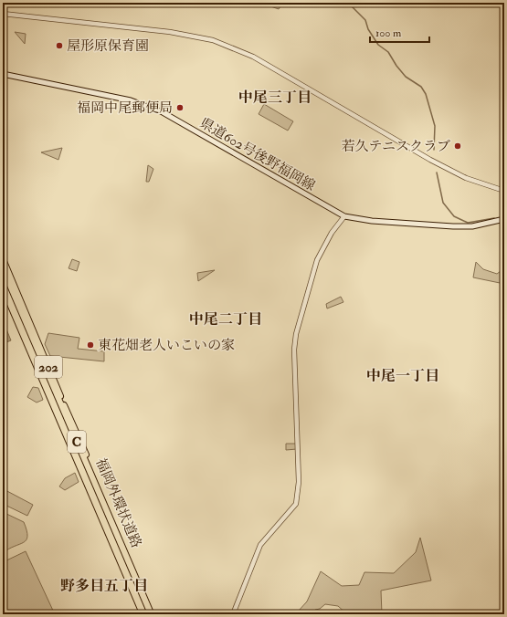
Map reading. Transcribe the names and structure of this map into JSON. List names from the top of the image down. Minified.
{"streets":{"highway":["202","C","福岡外環状道路"],"main road":["県道602号後野福岡線"]},"crossings":[["C","福岡外環状道路"]],"districts":["中尾三丁目","中尾二丁目","中尾一丁目","野多目五丁目"],"places":["屋形原保育園","福岡中尾郵便局","若久テニスクラブ","東花畑老人いこいの家"],"scale_bar":"100 m"}
